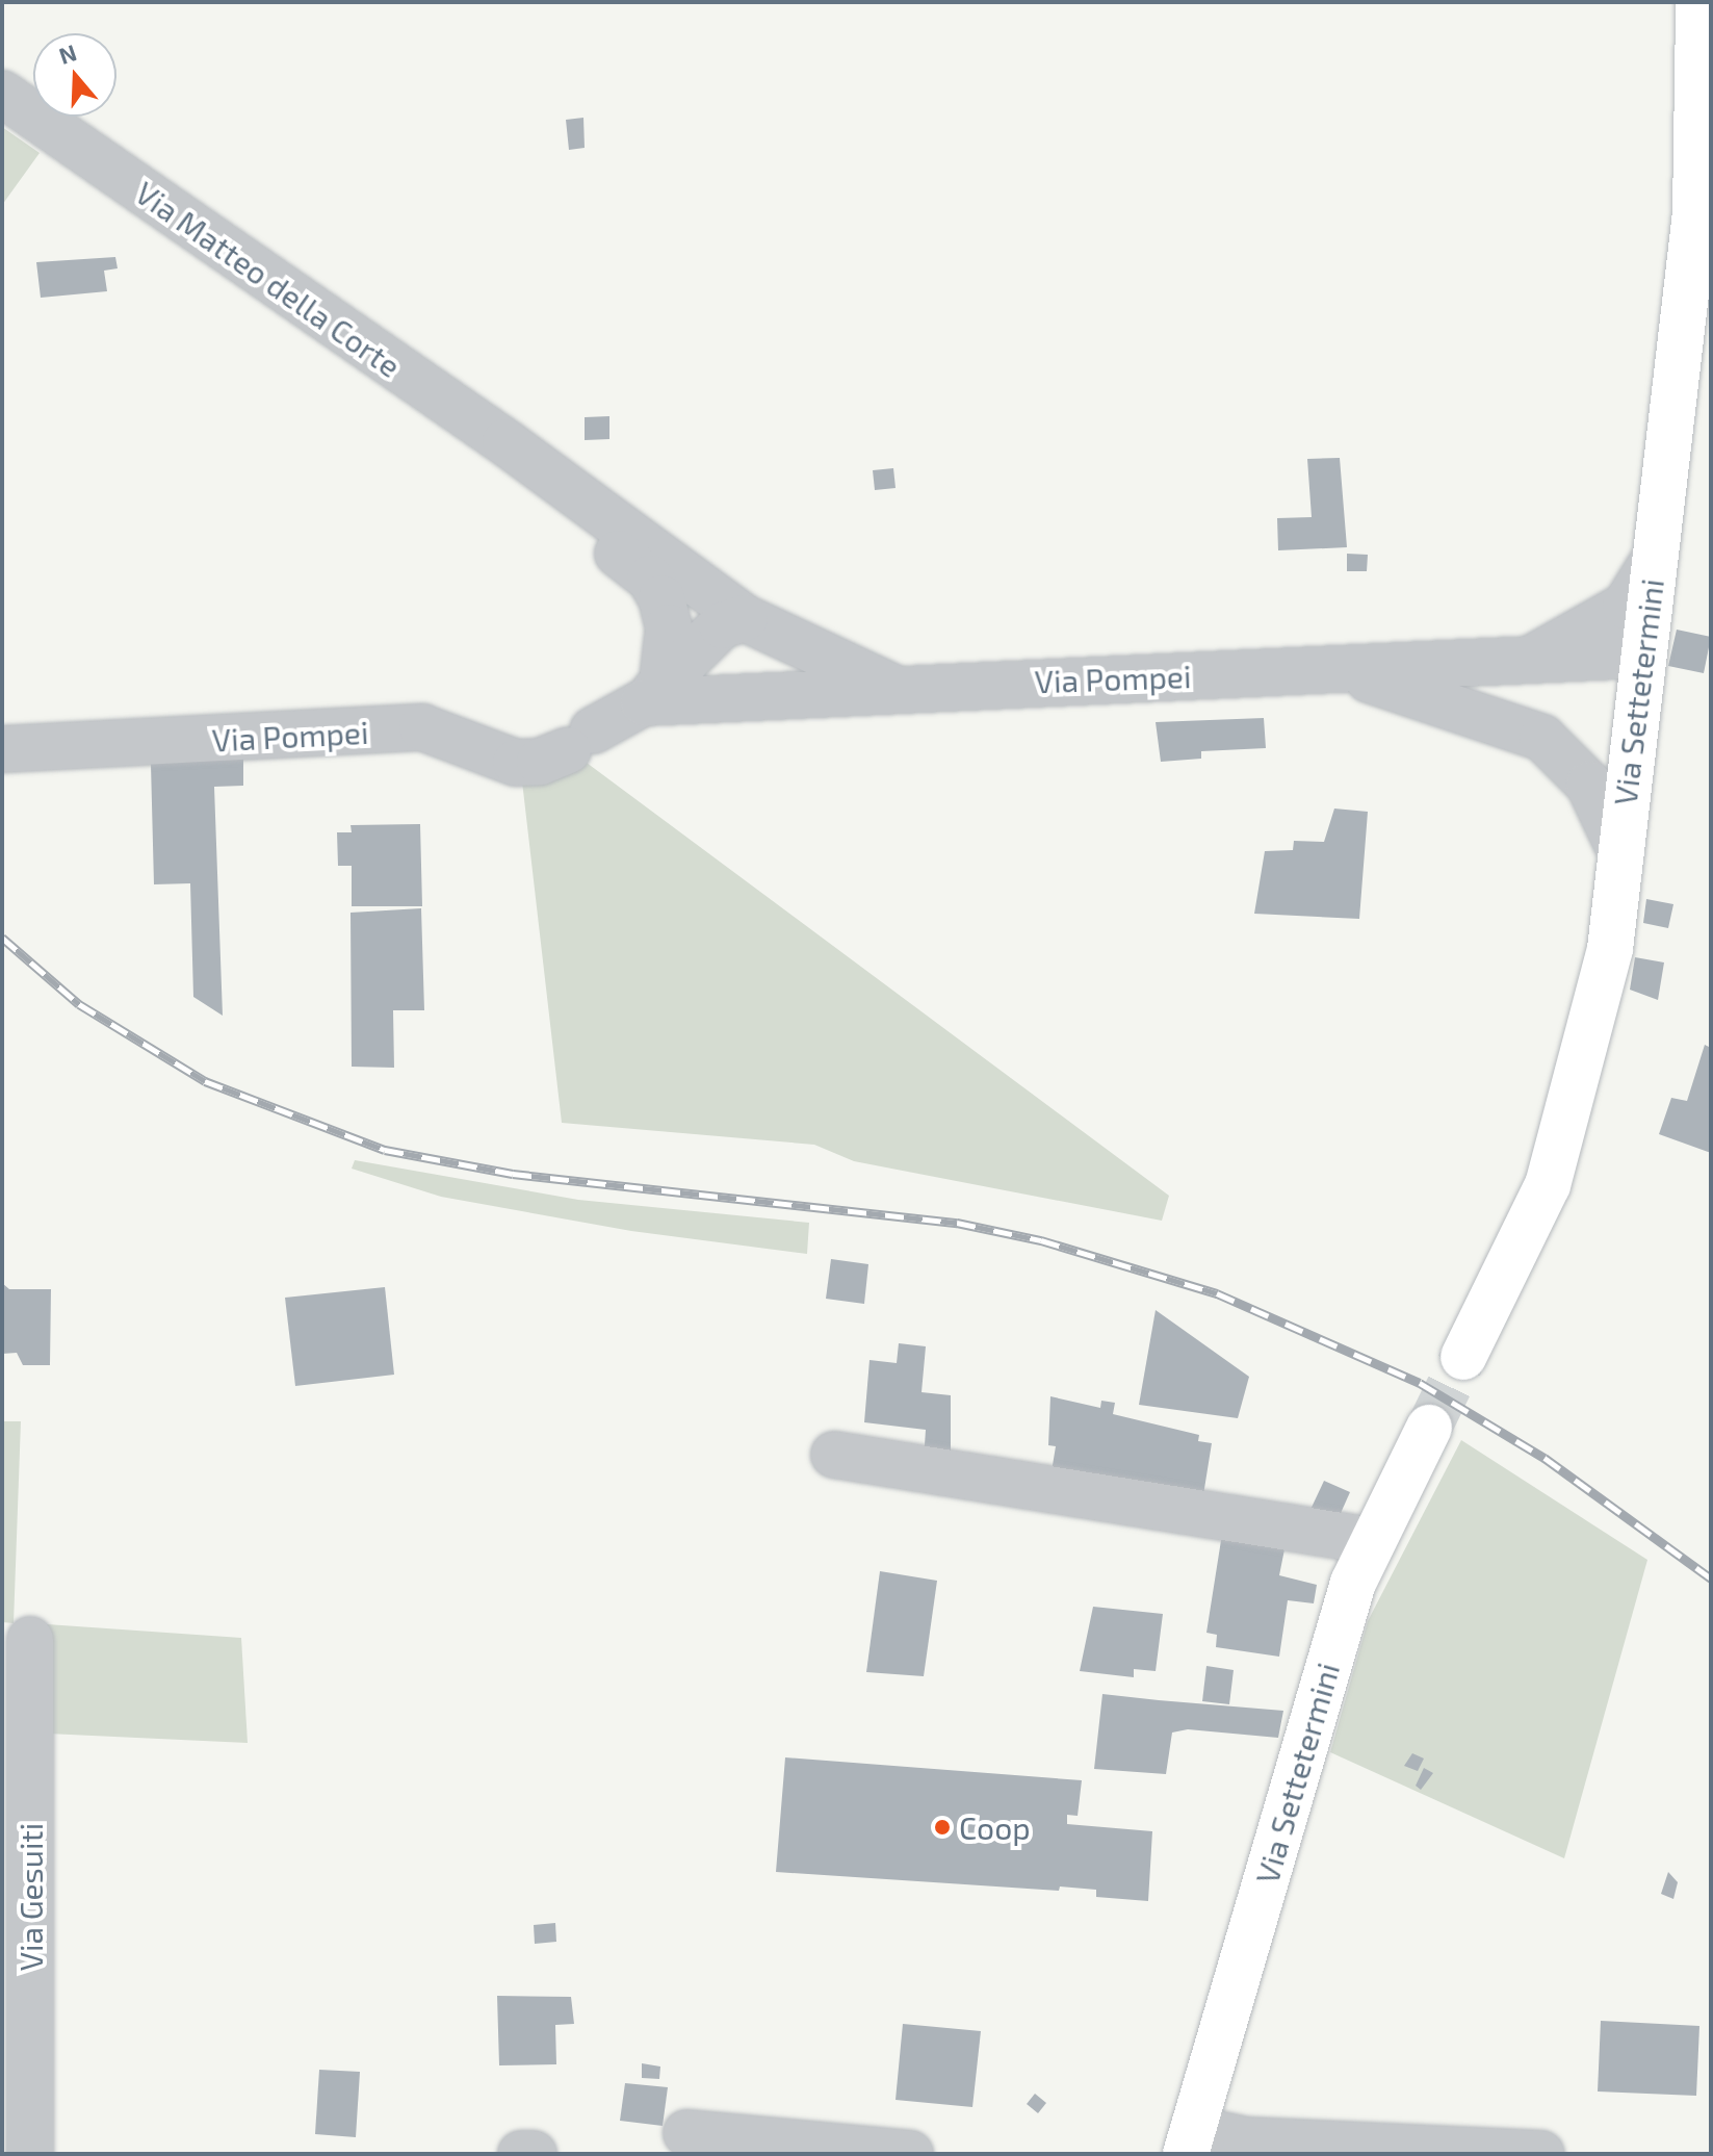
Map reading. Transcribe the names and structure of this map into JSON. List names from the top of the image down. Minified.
{"streets":{"main road":["Via Settetermini"],"street":["Via Matteo della Corte","Via Pompei","Via Gesuiti"]},"crossings":[["Via Matteo della Corte","Via Pompei"],["Via Pompei","Via Settetermini"]],"places":["Coop"],"north":"top"}
